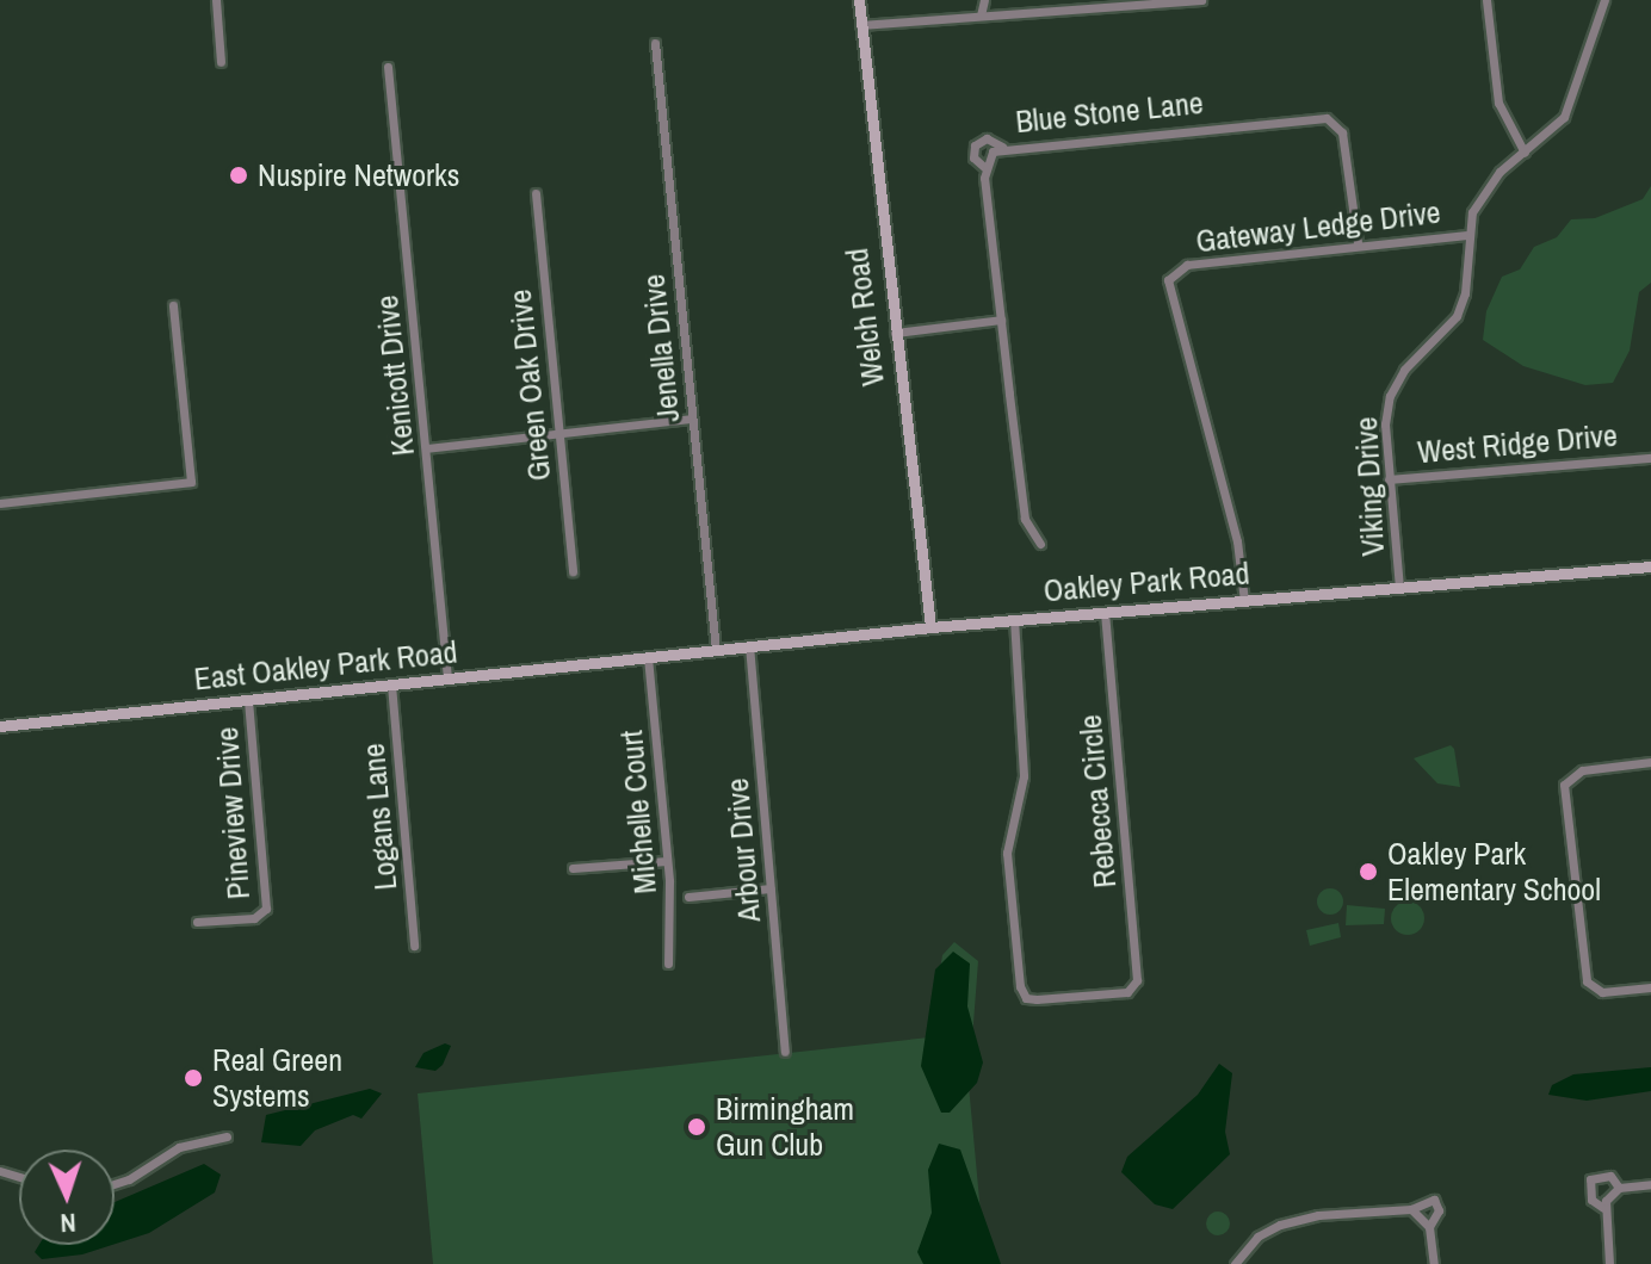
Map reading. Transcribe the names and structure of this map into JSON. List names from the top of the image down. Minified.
{"streets":{"street":["Blue Stone Lane","Gateway Ledge Drive","Welch Road","Jenella Drive","Kenicott Drive","Green Oak Drive","West Ridge Drive","Viking Drive","Oakley Park Road","East Oakley Park Road","Rebecca Circle","Michelle Court","Pineview Drive","Logans Lane","Arbour Drive"]},"crossings":[["Blue Stone Lane","Gateway Ledge Drive"],["Gateway Ledge Drive","Viking Drive"],["Gateway Ledge Drive","Oakley Park Road"],["Welch Road","Oakley Park Road"],["Jenella Drive","Oakley Park Road"],["Kenicott Drive","East Oakley Park Road"],["West Ridge Drive","Viking Drive"],["Viking Drive","Oakley Park Road"],["Oakley Park Road","East Oakley Park Road"],["Oakley Park Road","Rebecca Circle"],["Oakley Park Road","Michelle Court"],["Oakley Park Road","Arbour Drive"],["East Oakley Park Road","Michelle Court"],["East Oakley Park Road","Pineview Drive"],["East Oakley Park Road","Logans Lane"]],"places":["Nuspire Networks","Oakley Park Elementary School","Real Green Systems","Birmingham Gun Club"],"north":"bottom"}
